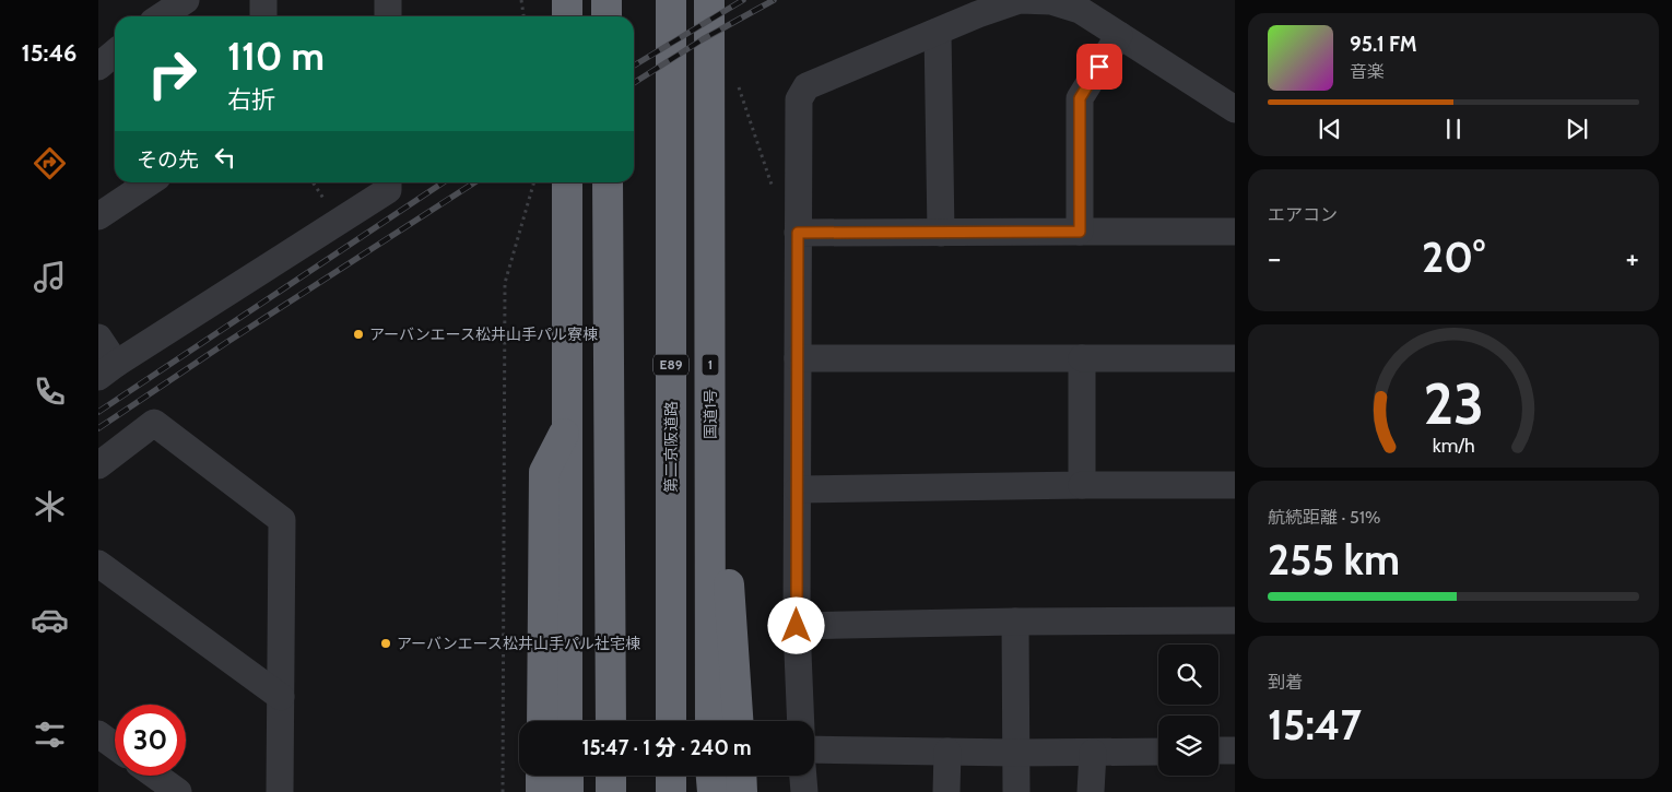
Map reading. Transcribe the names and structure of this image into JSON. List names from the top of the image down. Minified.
{"streets":{"highway":["E89","1","国道1号","第二京阪道路"]},"crossings":[["1","国道1号"]],"places":["アーバンエース松井山手パル寮棟","アーバンエース松井山手パル社宅棟"],"page":{"tabs":"15:46","turn":["110 m","右折"],"song":["95.1 FM","音楽"],"then":"その先","tile":["エアコン",["航続距離 · 51%","255 km"],["到着","15:47"]],"heat":["−","20°","+"],"limit":"30","trip":"15:47 · 1 分 · 240 m","gauge":["23","km/h"]}}
